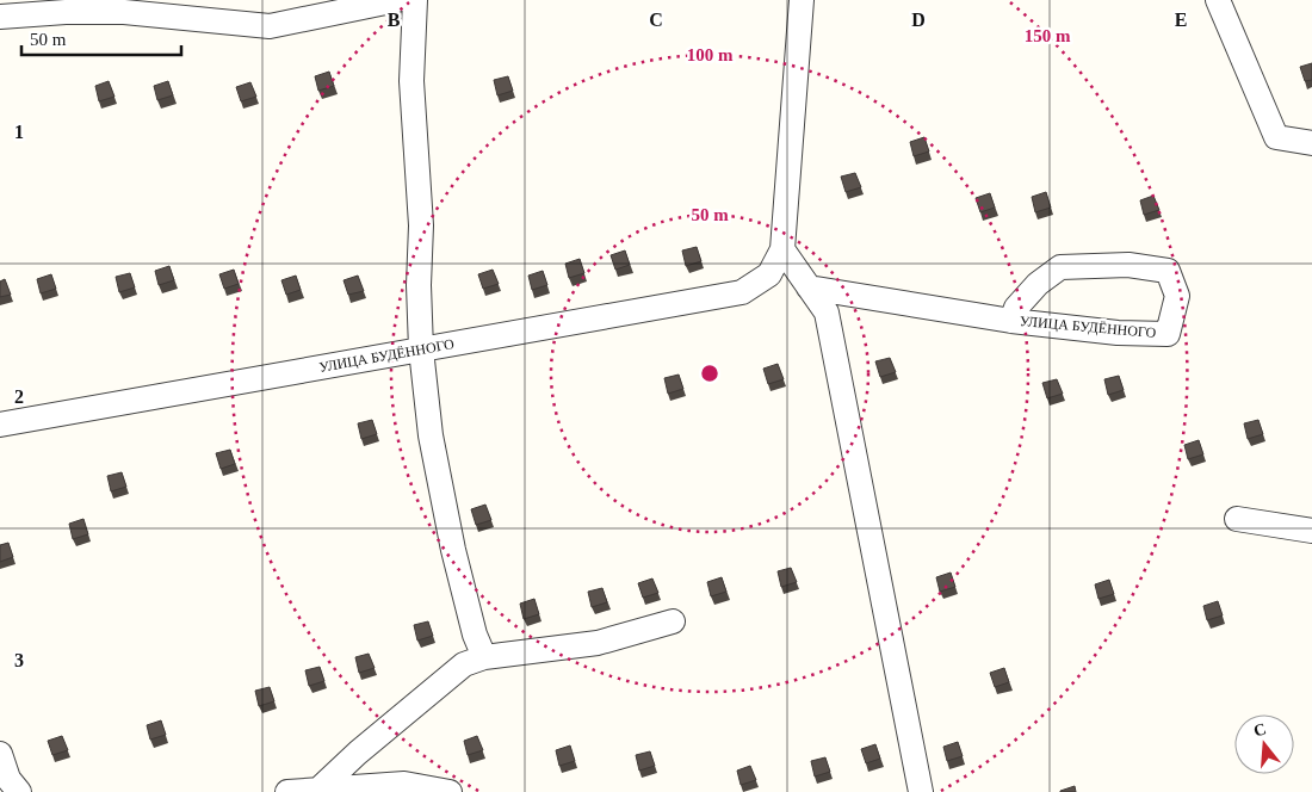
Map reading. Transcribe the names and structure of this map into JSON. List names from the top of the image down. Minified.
{"streets":{"street":["УЛИЦА БУДЁННОГО"]},"scale_bar":"50 m","north":"top","grid":{"columns":["B","C","D","E"],"rows":["1","2","3"]},"rings":["150 m","100 m","50 m"]}
